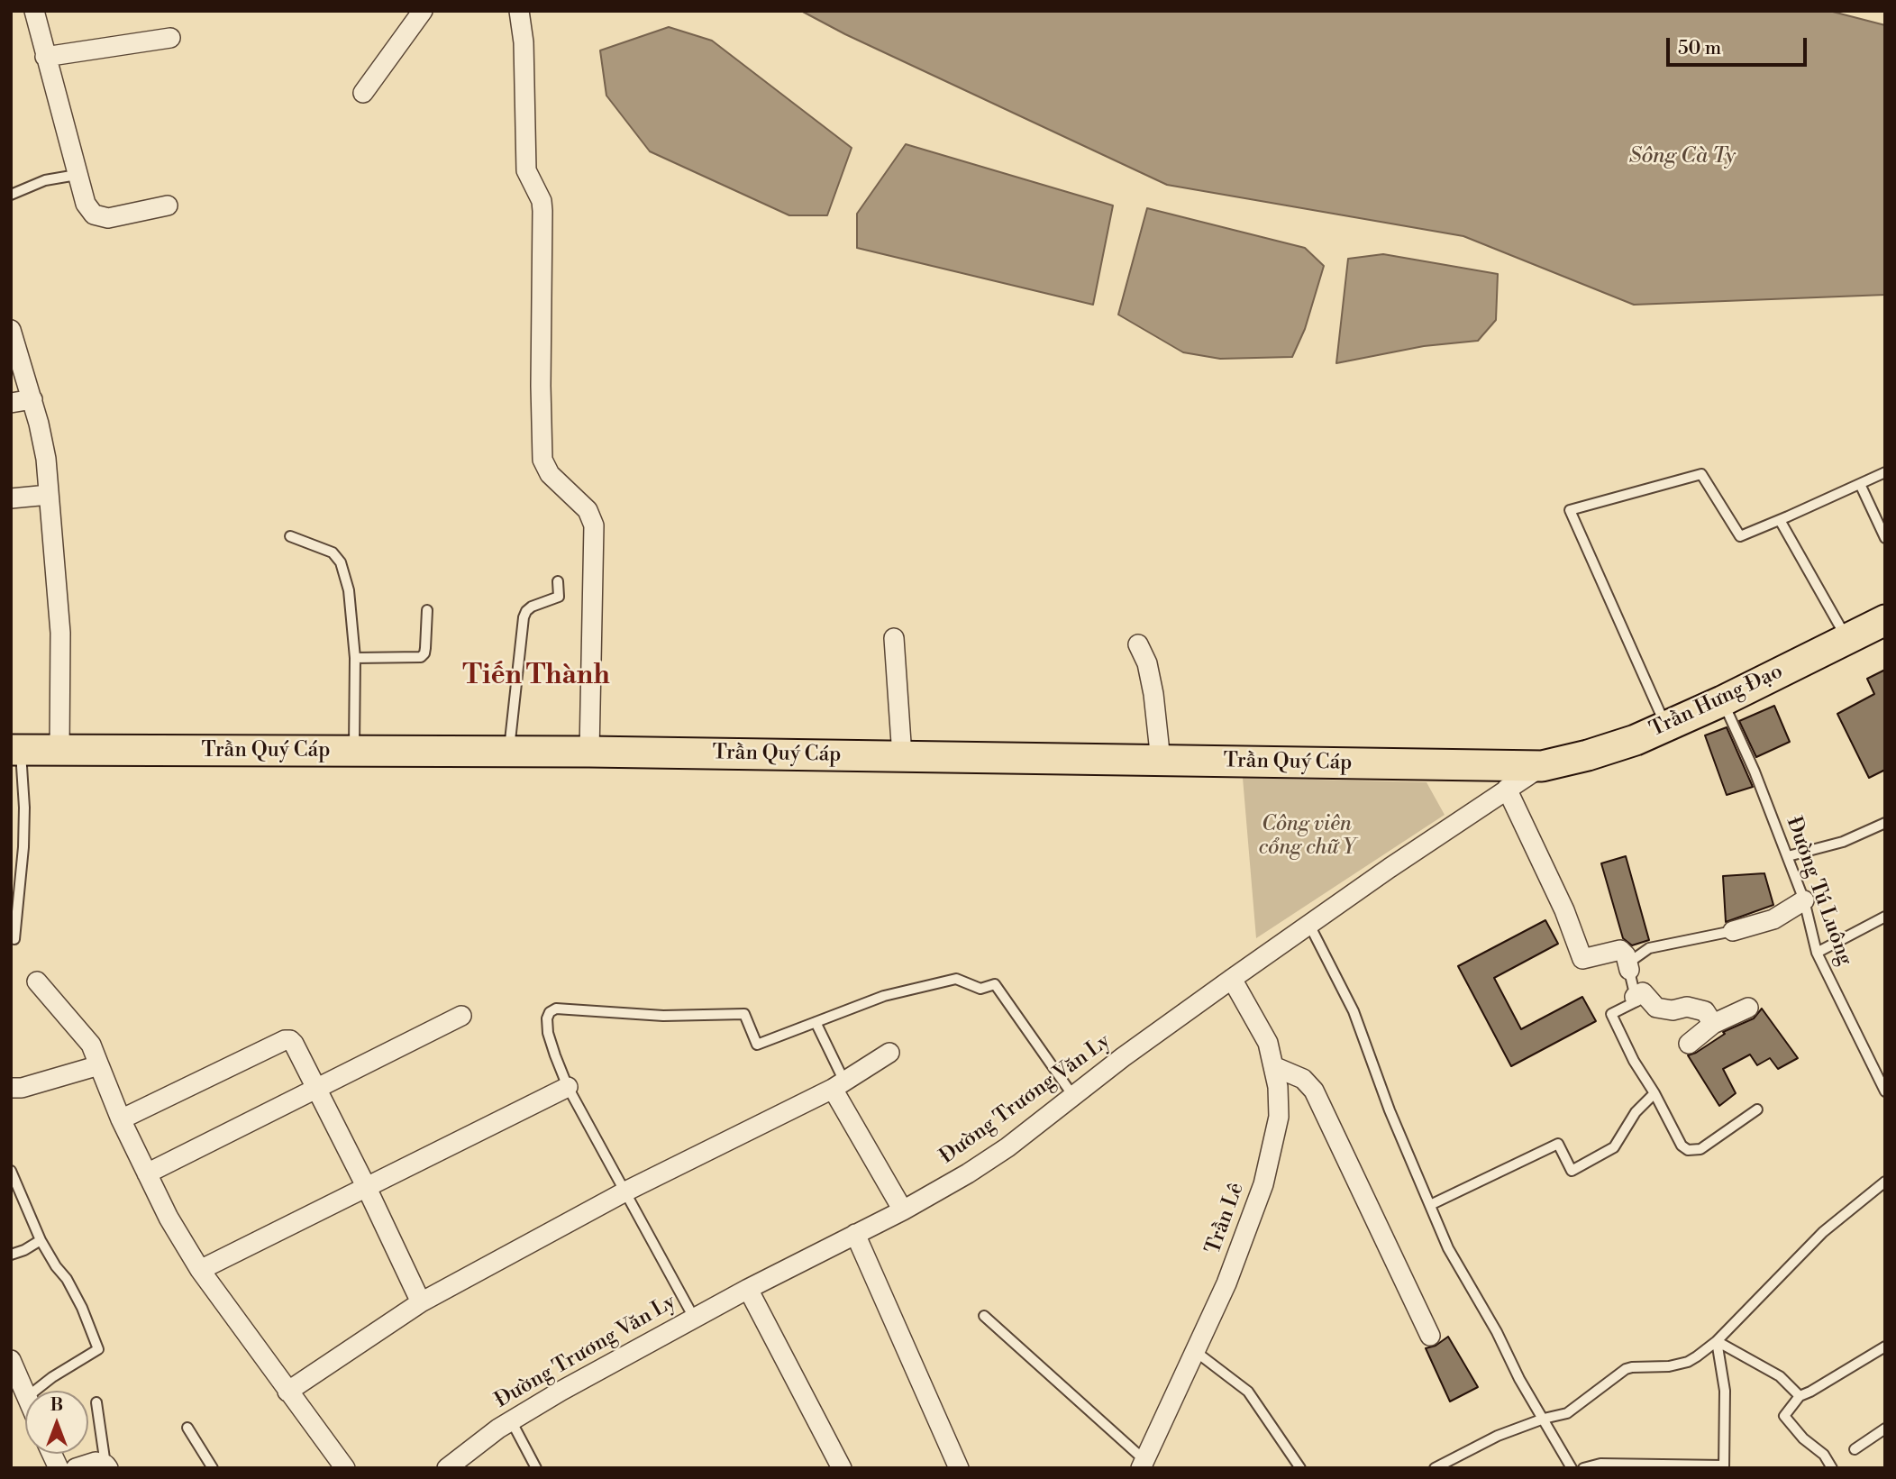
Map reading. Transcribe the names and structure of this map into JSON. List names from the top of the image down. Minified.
{"streets":{"main road":["Trần Hưng Đạo","Trần Quý Cáp"],"street":["Đường Trương Văn Ly","Trần Lê"],"lane":["Đường Tú Luông"]},"crossings":[["Trần Hưng Đạo","Trần Quý Cáp"],["Trần Hưng Đạo","Đường Tú Luông"],["Trần Hưng Đạo","Đường Trương Văn Ly"],["Trần Quý Cáp","Đường Trương Văn Ly"],["Đường Trương Văn Ly","Trần Lê"]],"districts":["Tiến Thành"],"water":["Sông Cà Ty"],"parks":["Công viên cổng chữ Y"],"scale_bar":"50 m","north":"top"}
